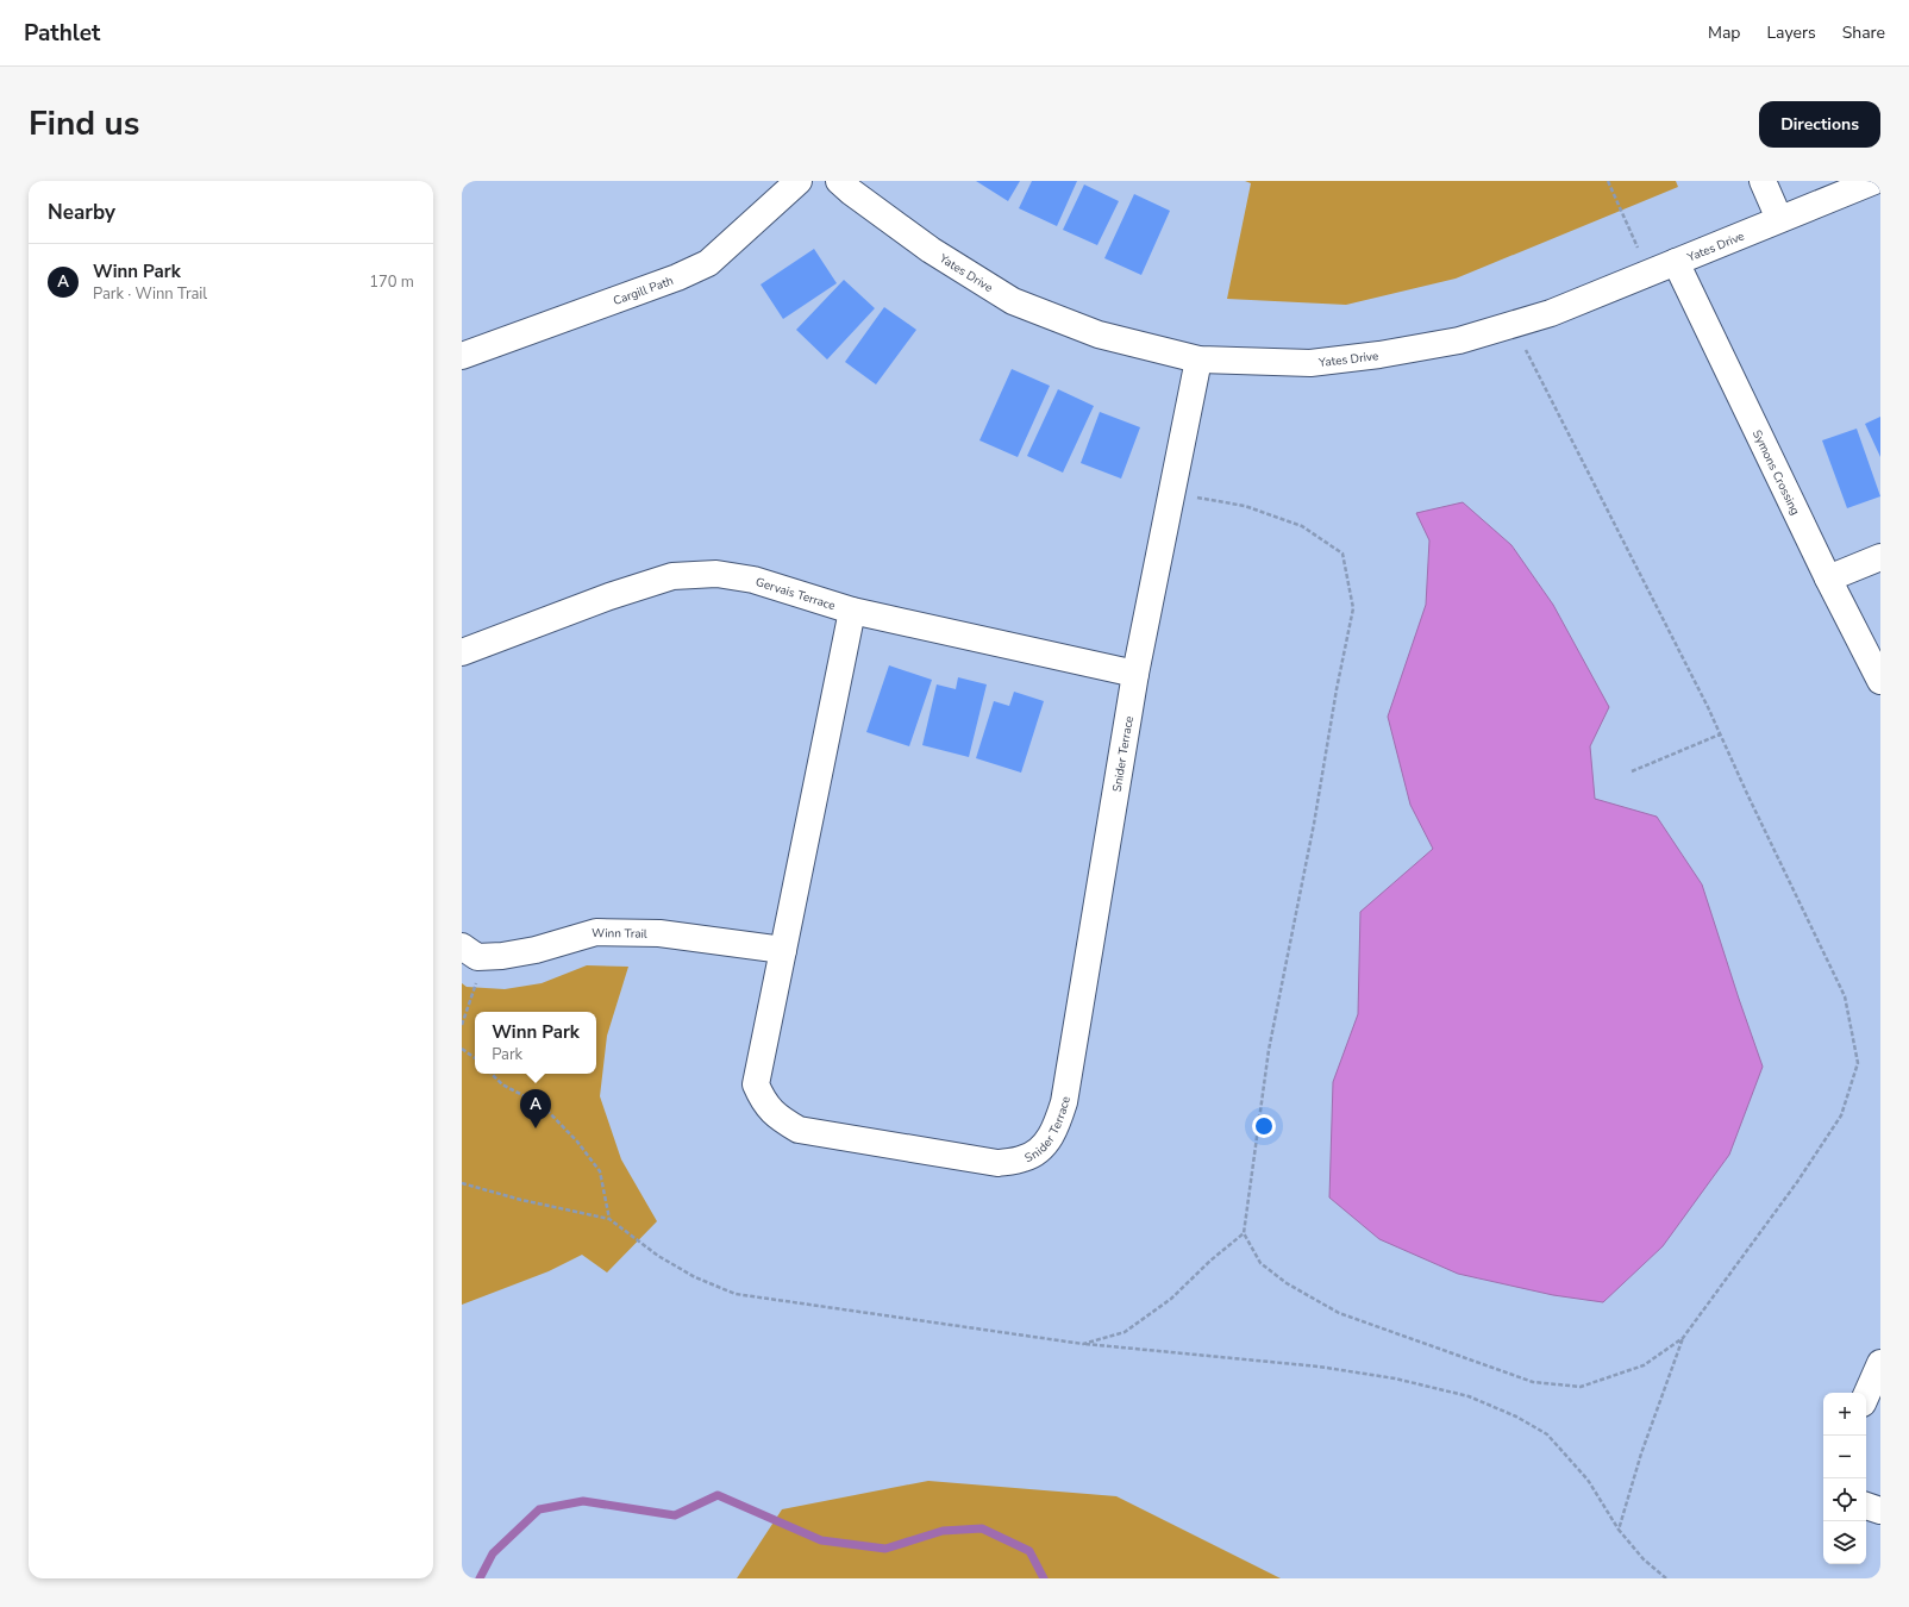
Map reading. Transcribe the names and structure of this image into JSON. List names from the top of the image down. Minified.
{"streets":{"street":["Yates Drive","Cargill Path","Symons Crossing","Gervais Terrace","Snider Terrace","Winn Trail"]},"crossings":[["Yates Drive","Symons Crossing"],["Yates Drive","Snider Terrace"],["Gervais Terrace","Snider Terrace"],["Snider Terrace","Winn Trail"]],"page":{"header":"Pathlet","nav":["Map","Layers","Share"],"title":"Find us","buttons":"Directions","heading":"Nearby","list":[{"mark":"A","name":"Winn Park","note":"Park · Winn Trail","value":"170 m"}],"popup":["Winn Park","Park"],"pins":"A","map_buttons":["+","−"]}}
